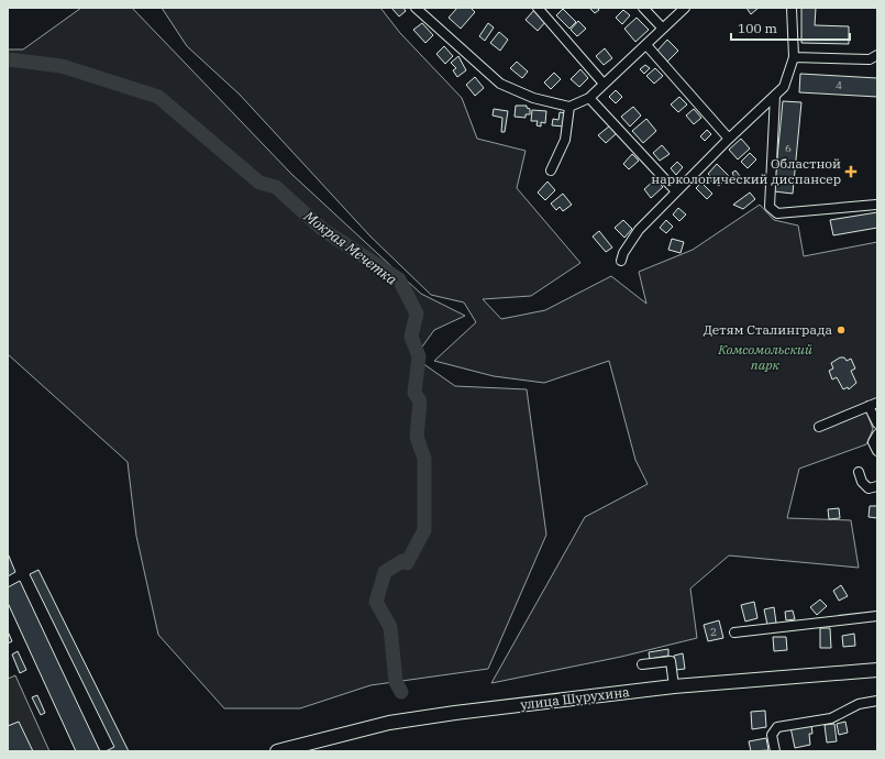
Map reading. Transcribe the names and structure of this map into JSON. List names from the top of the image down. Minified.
{"streets":{"highway":["улица Шурухина"]},"water":["Мокрая Мечетка"],"parks":["Комсомольский парк"],"places":{"health":["Областной наркологический диспансер"],"other":["Детям Сталинграда"]},"house_numbers":["4","6","2"],"scale_bar":"100 m"}
